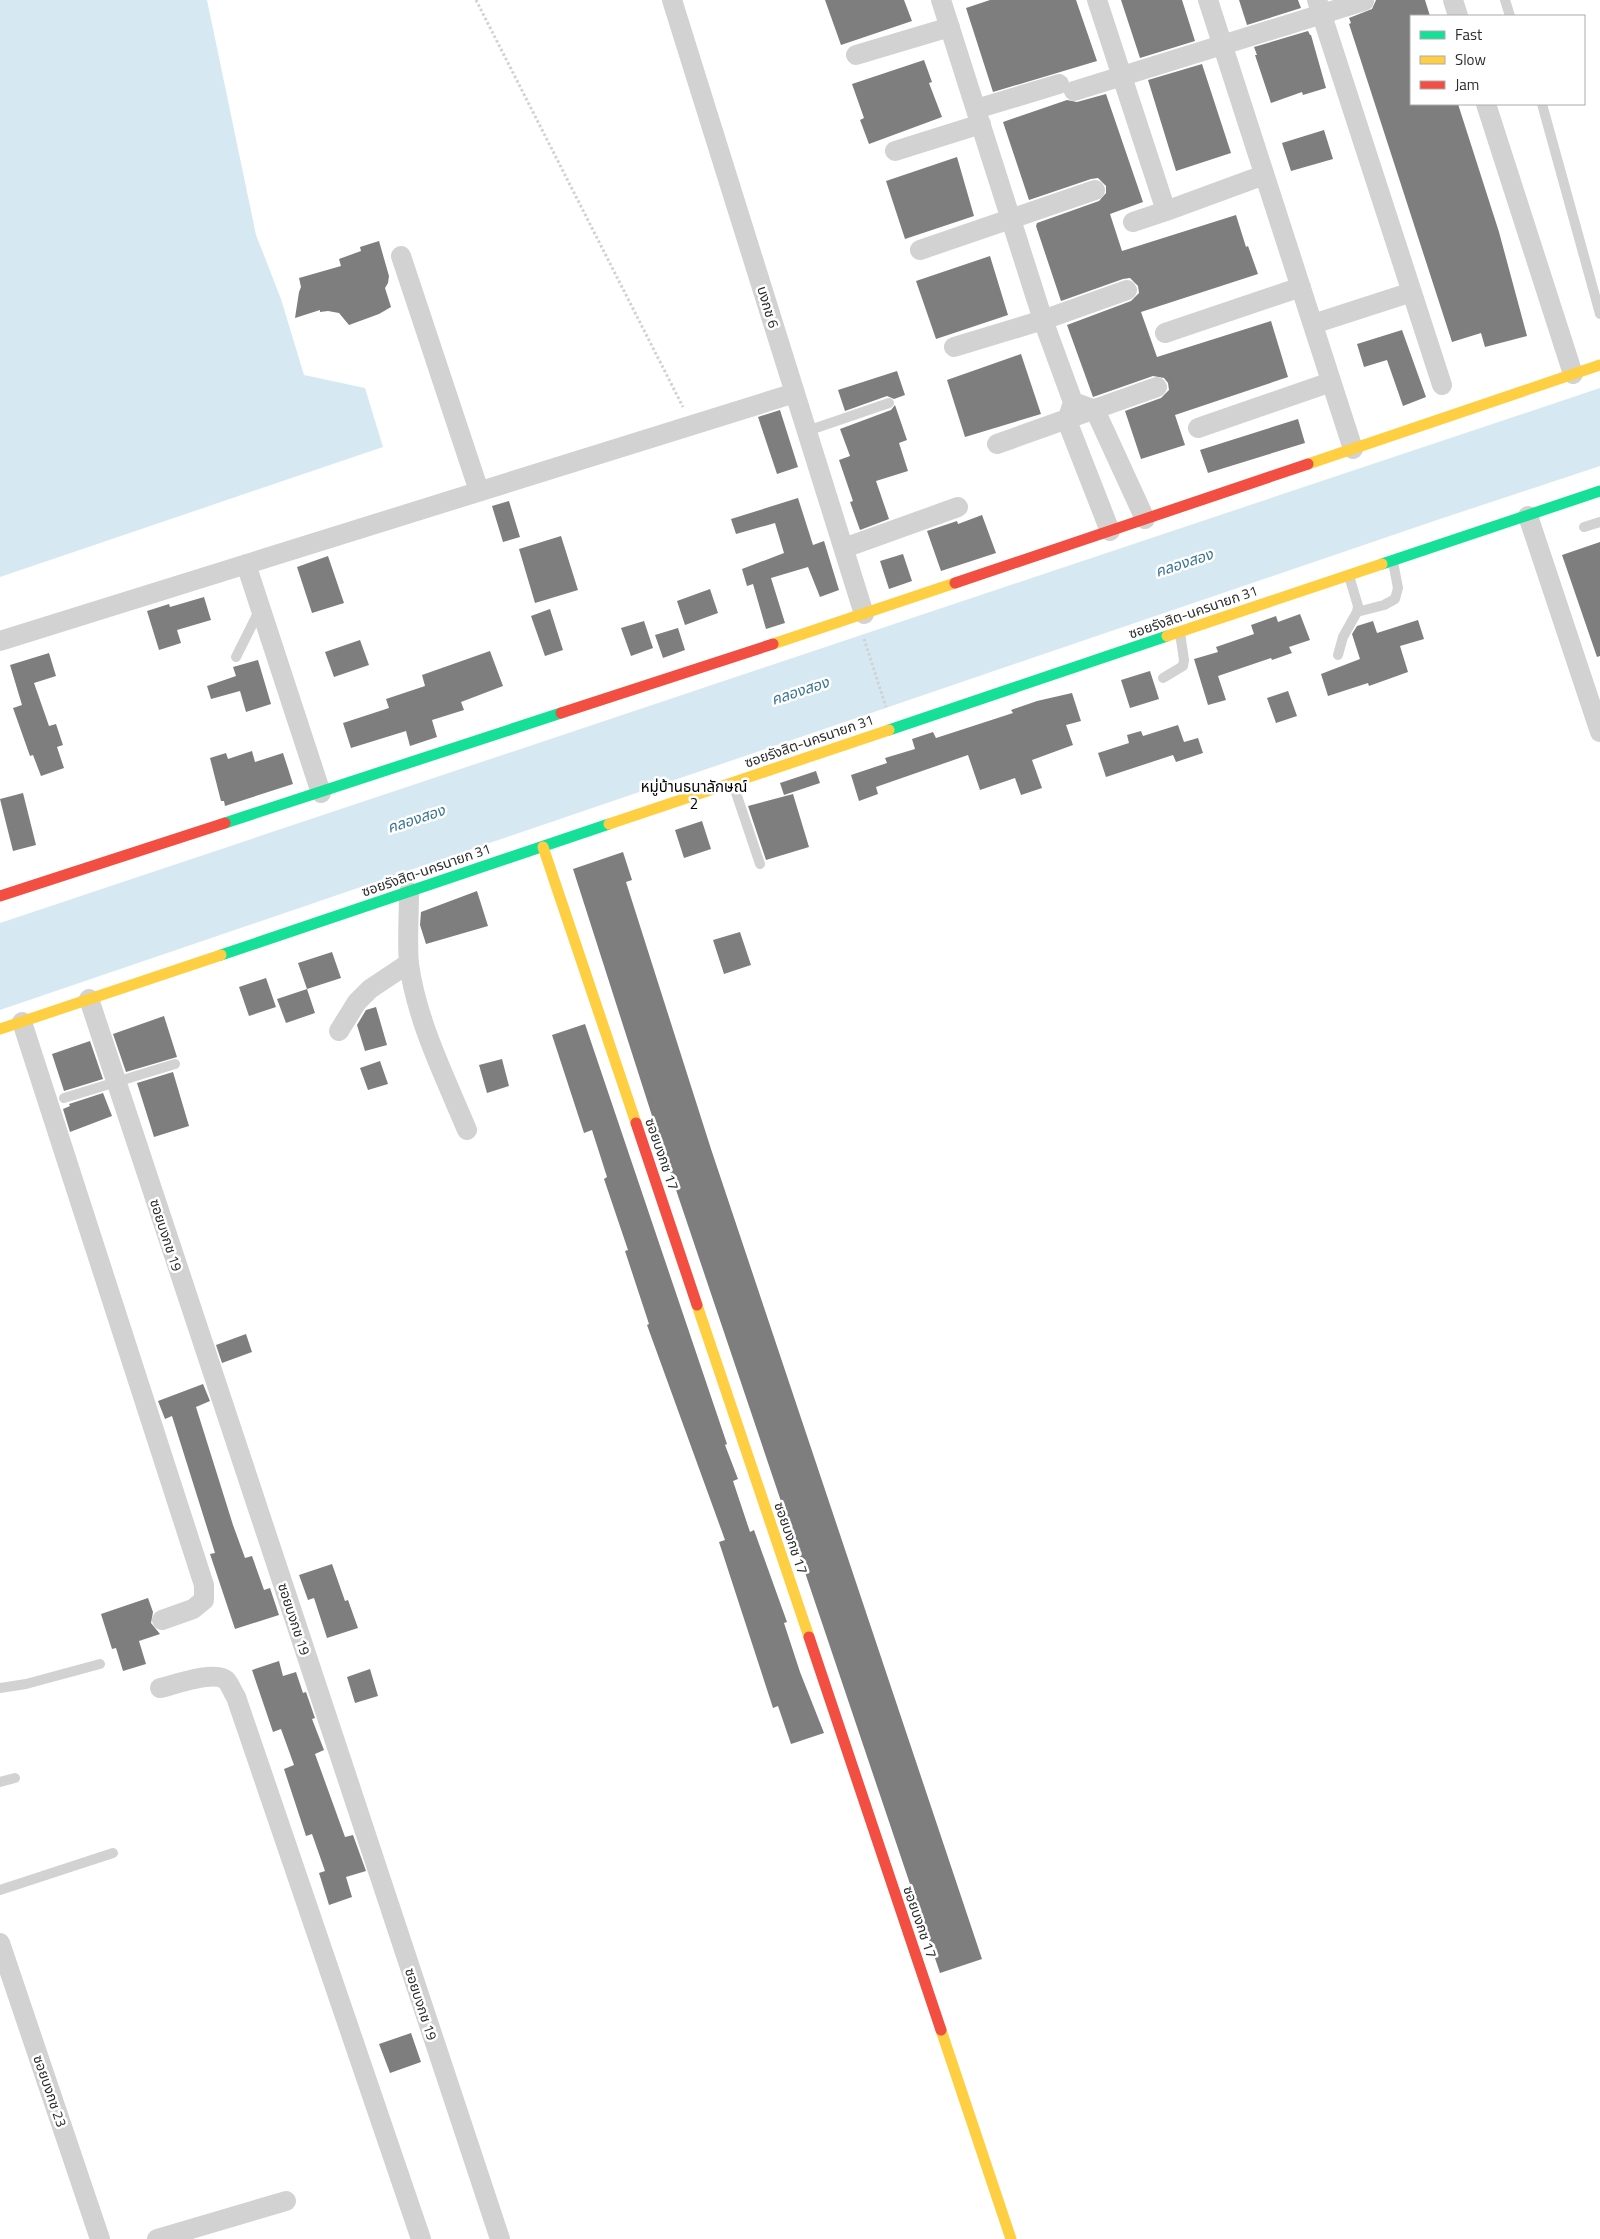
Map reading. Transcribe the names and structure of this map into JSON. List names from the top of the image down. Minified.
{"streets":{"street":["บงกช 6","ซอยรังสิต-นครนายก 31","ซอยบงกช 17","ซอยบงกช 19","ซอยบงกช 23"]},"crossings":[["ซอยรังสิต-นครนายก 31","ซอยบงกช 17"],["ซอยรังสิต-นครนายก 31","ซอยบงกช 19"]],"districts":["หมู่บ้านธนาลักษณ์ 2"],"water":["คลองสอง"],"legend":["Fast","Slow","Jam"]}
